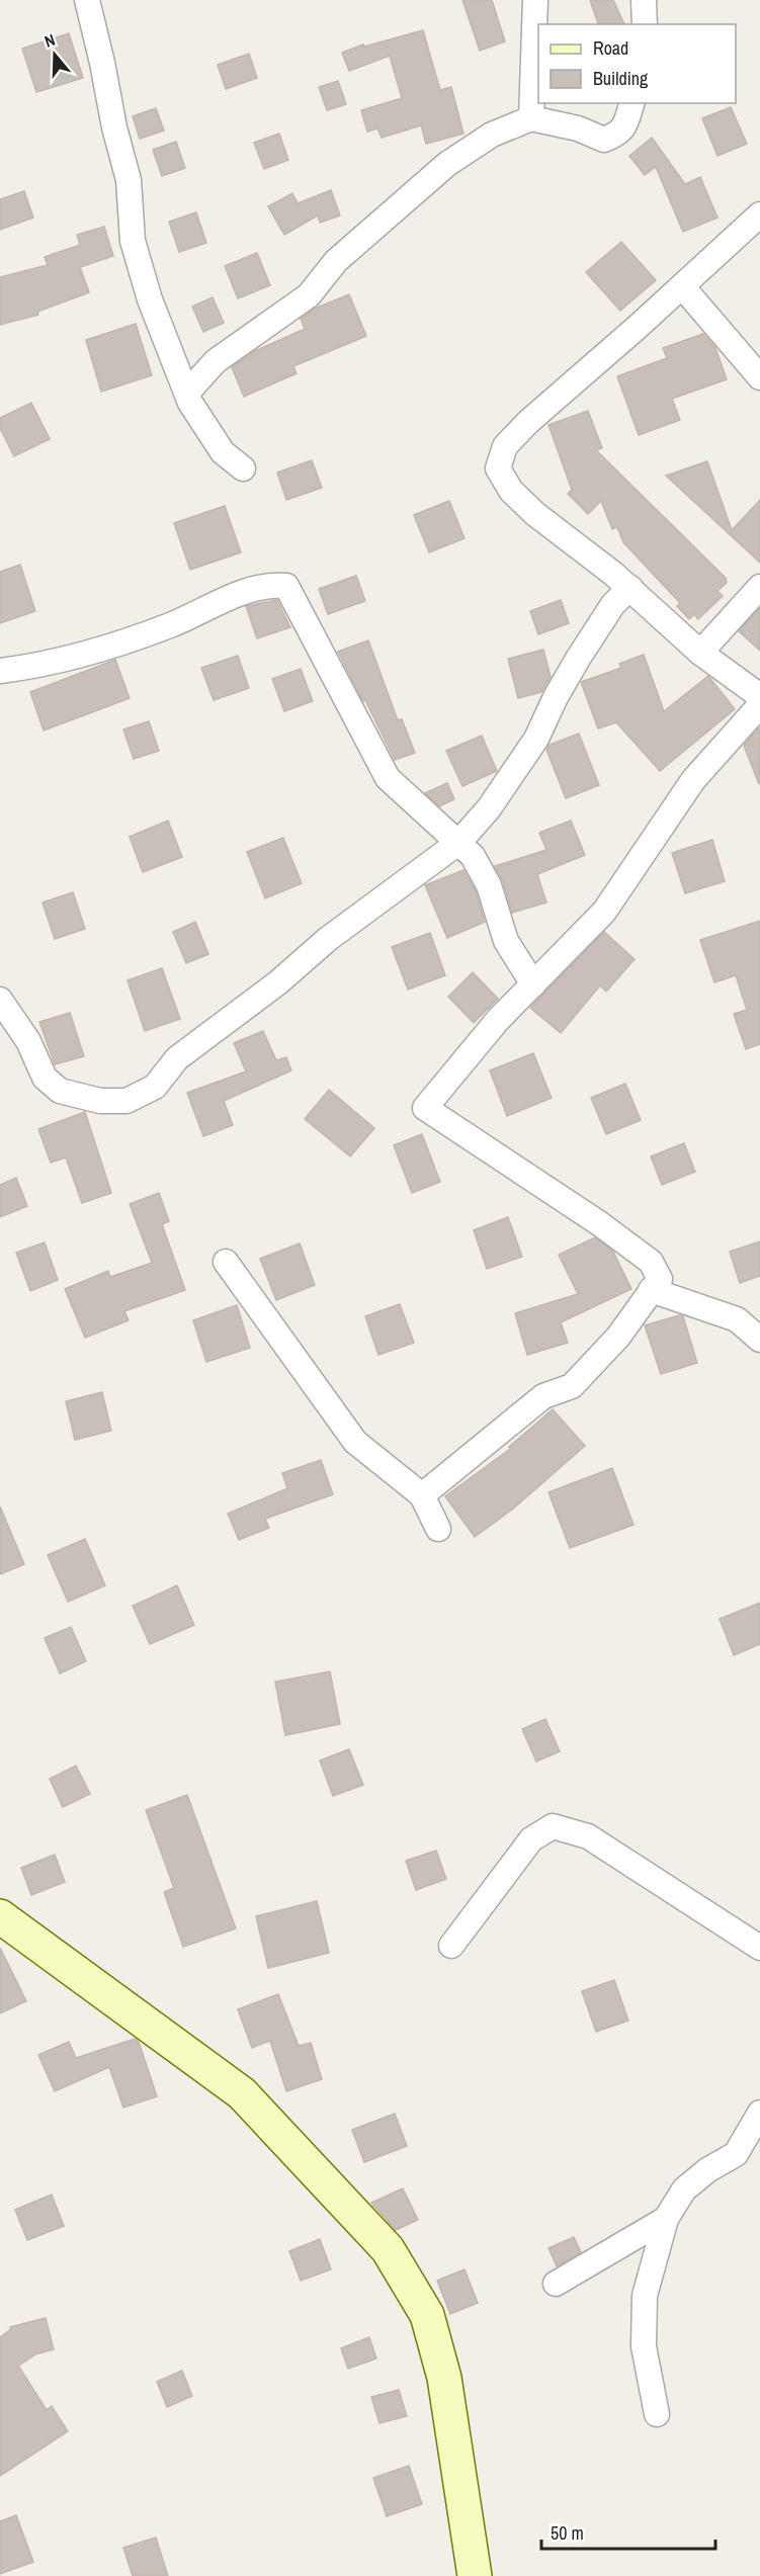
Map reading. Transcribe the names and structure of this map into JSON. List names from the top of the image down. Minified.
{"legend":["Road","Building"],"scale_bar":"50 m","north":"top"}
